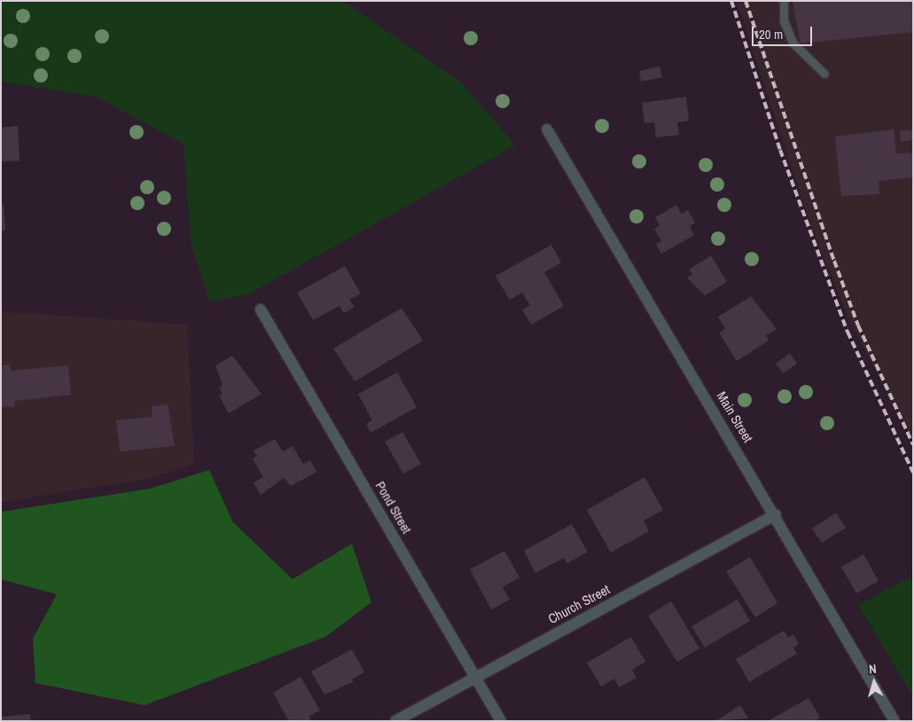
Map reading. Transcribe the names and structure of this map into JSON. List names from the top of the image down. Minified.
{"streets":{"street":["Main Street","Pond Street","Church Street"]},"crossings":[["Main Street","Church Street"],["Pond Street","Church Street"]],"scale_bar":"20 m","north":"top"}
